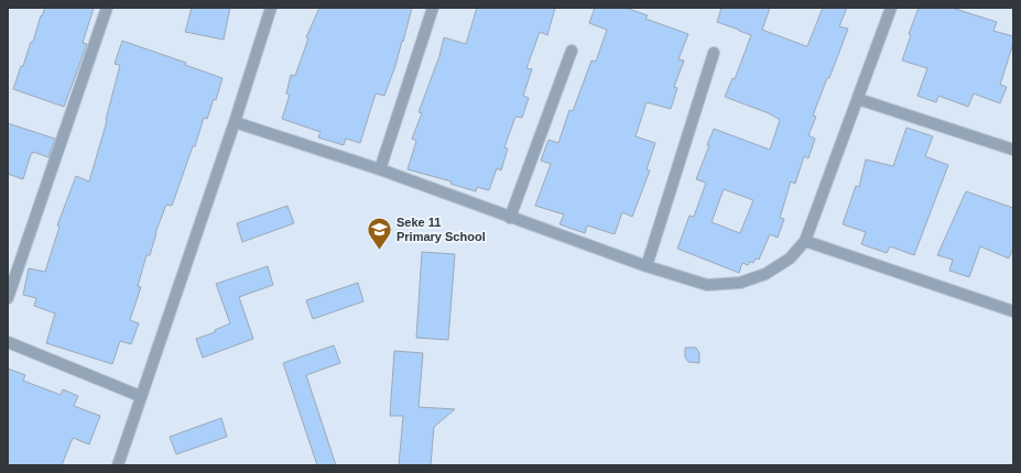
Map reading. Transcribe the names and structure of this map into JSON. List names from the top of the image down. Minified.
{"places":{"school or university":["Seke 11 Primary School"]}}
